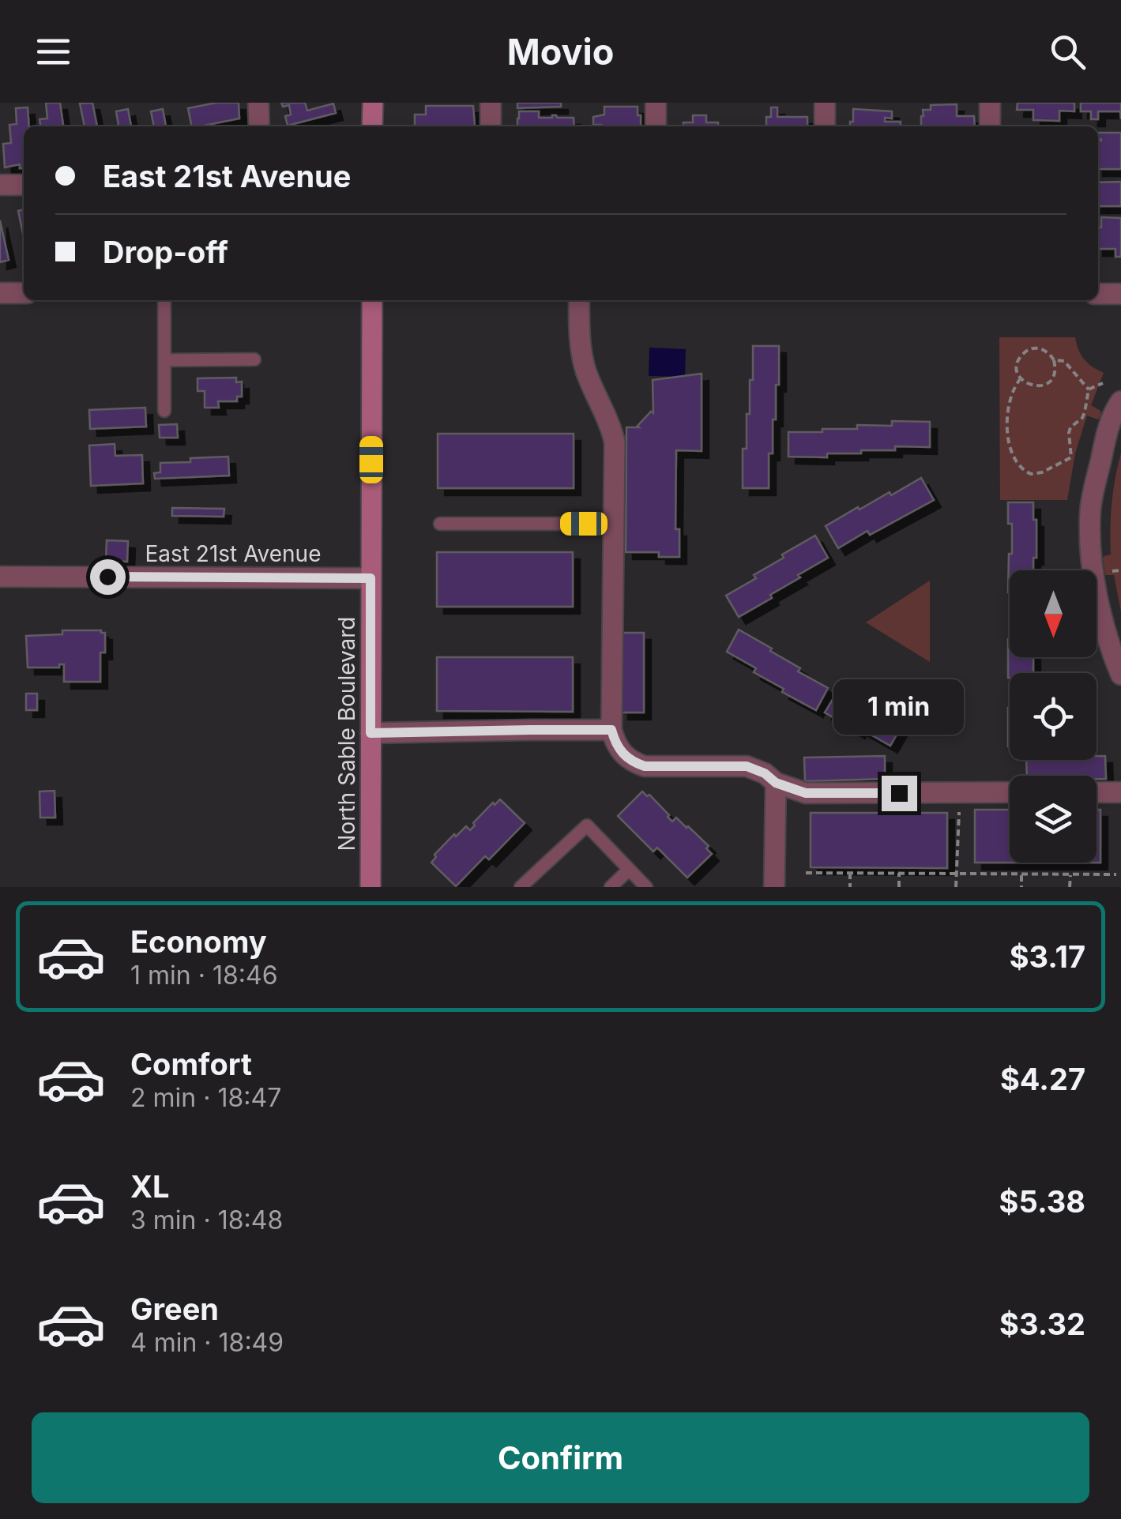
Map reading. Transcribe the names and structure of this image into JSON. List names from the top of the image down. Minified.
{"streets":{"street":["East 21st Avenue","North Sable Boulevard"]},"crossings":[["East 21st Avenue","North Sable Boulevard"]],"north":"bottom","page":{"header":"Movio","banner":["East 21st Avenue","Drop-off"],"bubble":"1 min","list":[{"name":"Economy","note":"1 min · 18:46","value":"$3.17"},{"name":"Comfort","note":"2 min · 18:47","value":"$4.27"},{"name":"XL","note":"3 min · 18:48","value":"$5.38"},{"name":"Green","note":"4 min · 18:49","value":"$3.32"}],"buttons":"Confirm"}}
